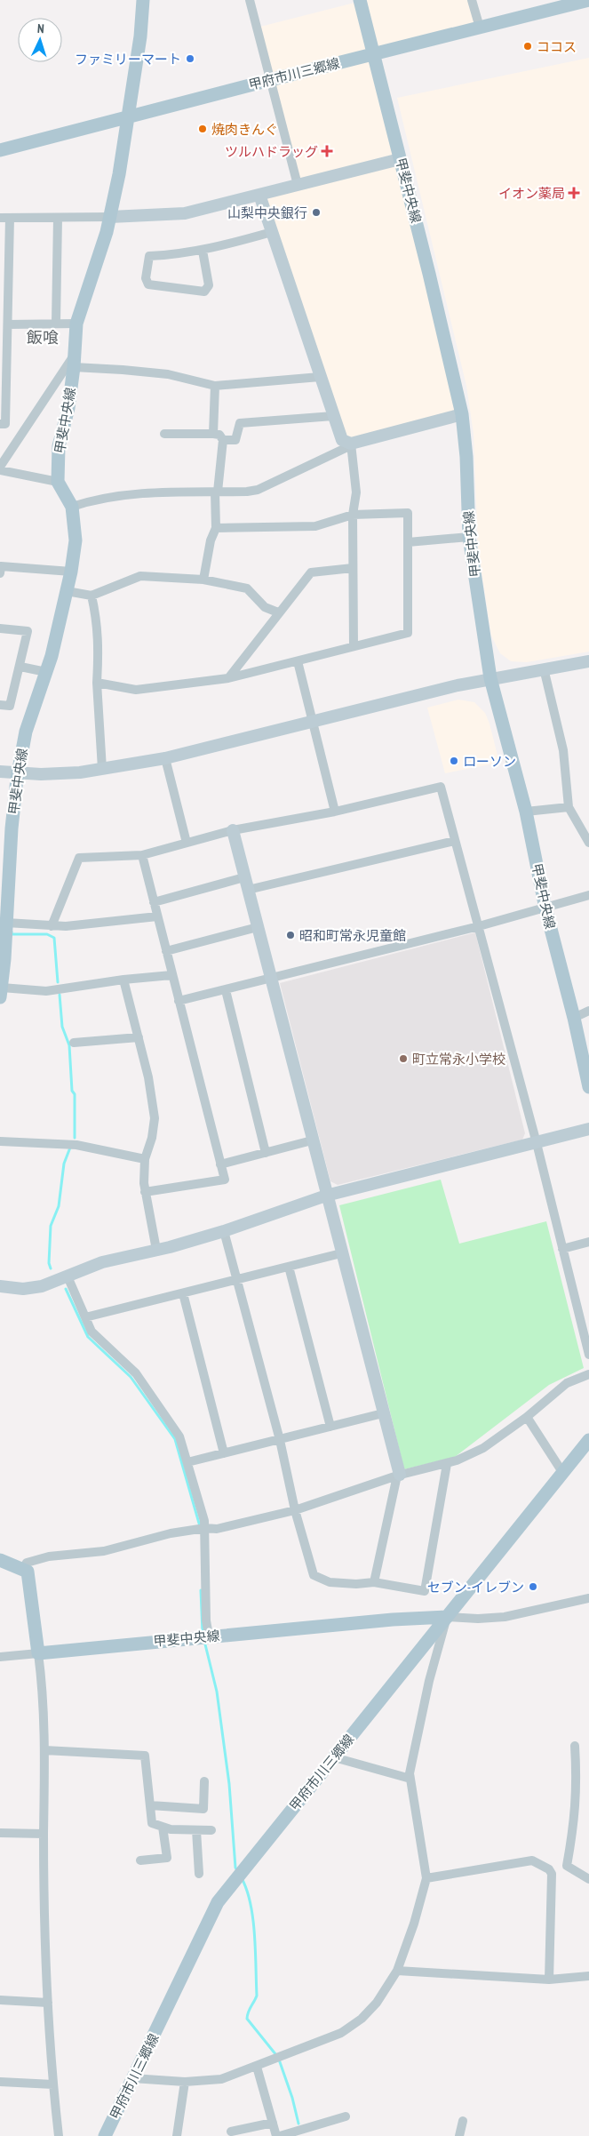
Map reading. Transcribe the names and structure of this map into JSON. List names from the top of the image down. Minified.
{"streets":{"main road":["甲府市川三郷線","甲斐中央線"]},"crossings":[["甲府市川三郷線","甲斐中央線"]],"districts":["飯喰"],"places":{"other":["ココス","ファミリーマート","焼肉きんぐ","山梨中央銀行","ローソン","昭和町常永児童館","町立常永小学校","セブン-イレブン"],"health":["ツルハドラッグ","イオン薬局"]},"north":"top"}
